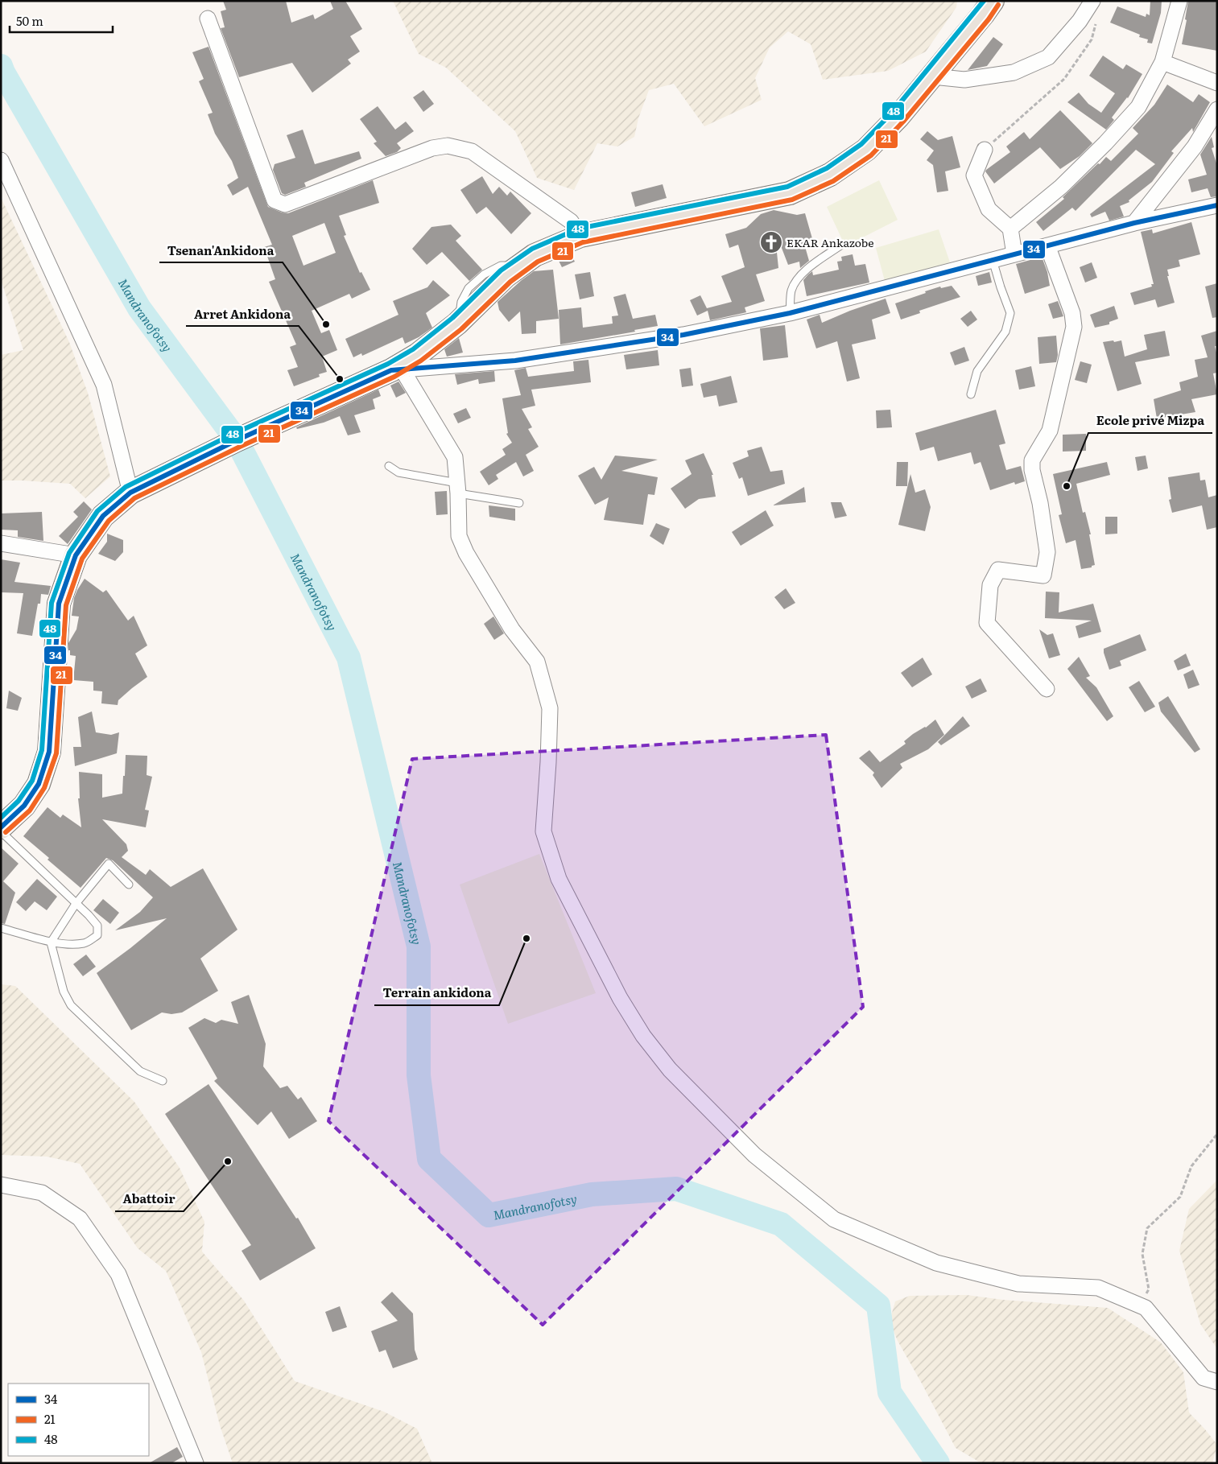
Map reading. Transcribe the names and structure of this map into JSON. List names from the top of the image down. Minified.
{"water":["Mandranofotsy"],"places":{"church":["EKAR Ankazobe"],"other":["Tsenan'Ankidona","Arret Ankidona","Ecole privé Mizpa","Terrain ankidona","Abattoir"]},"lines":["transit line 48","transit line 21","transit line 34"],"legend":["34","21","48"],"scale_bar":"50 m"}
